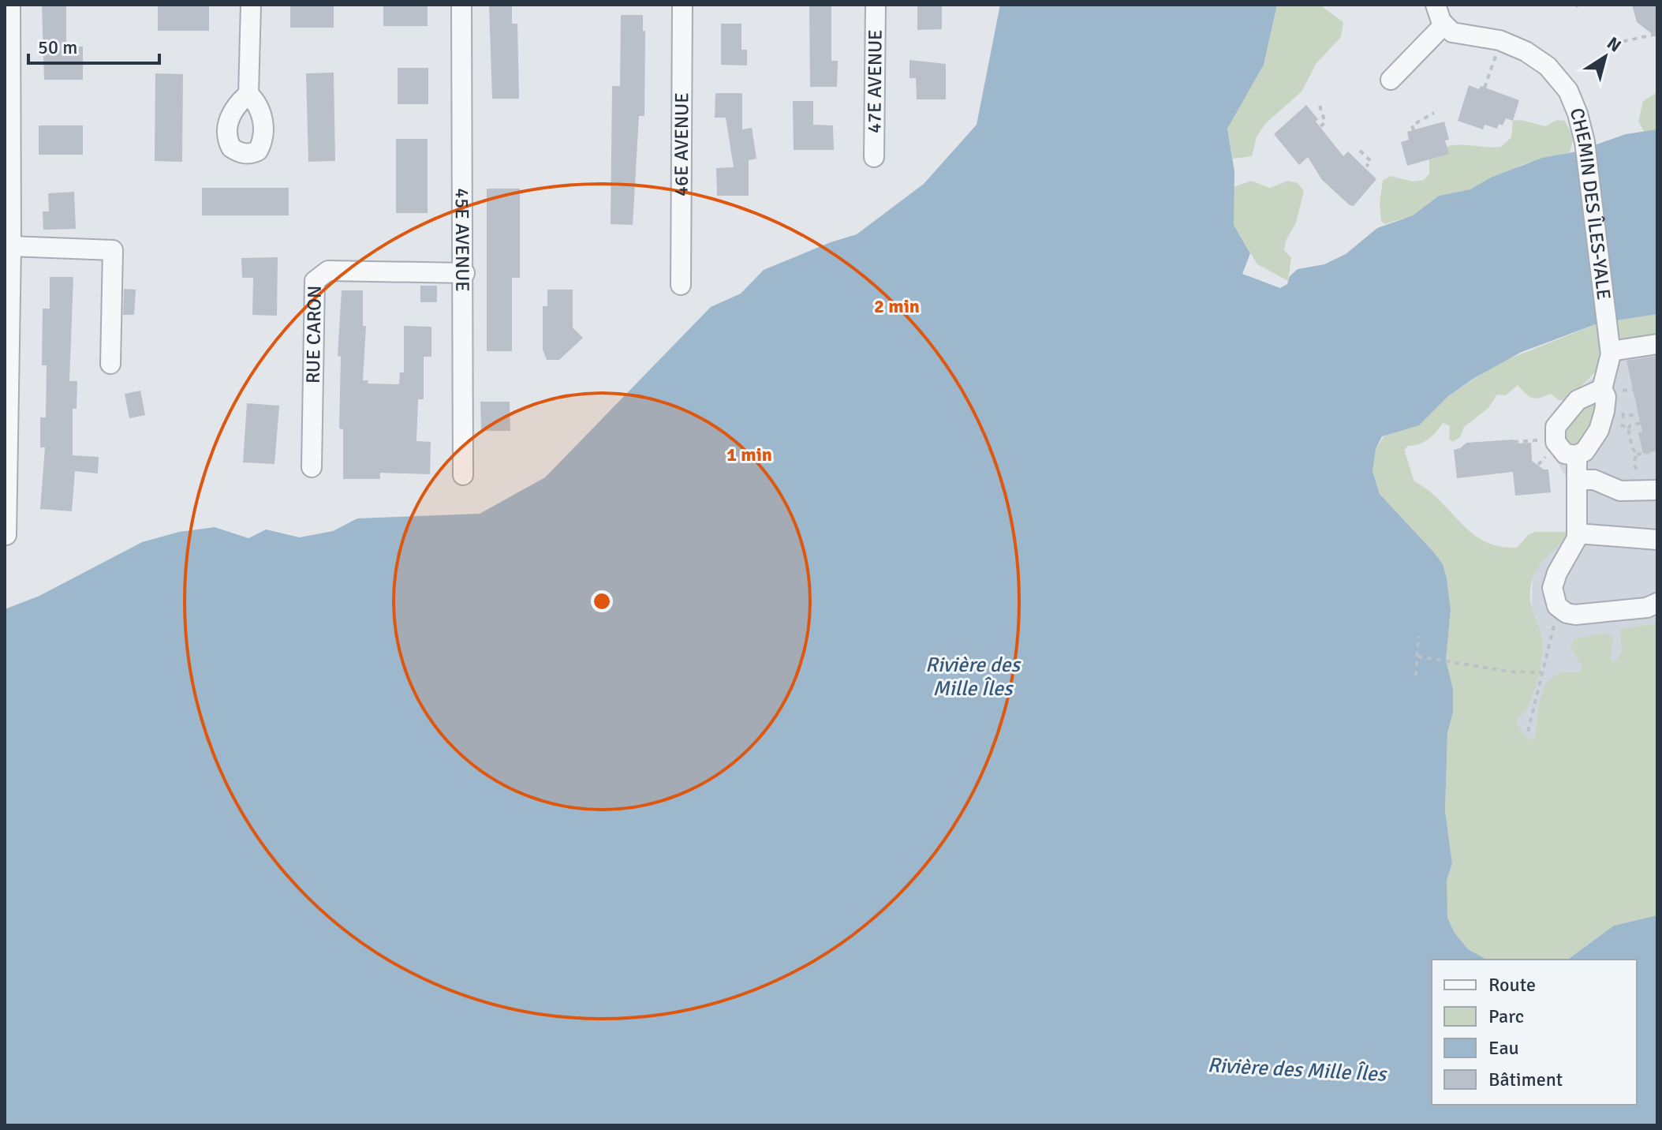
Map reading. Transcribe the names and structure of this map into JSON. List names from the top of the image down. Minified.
{"streets":{"street":["47E AVENUE","46E AVENUE","CHEMIN DES ÎLES-YALE","45E AVENUE","RUE CARON"]},"crossings":[["45E AVENUE","RUE CARON"]],"water":["Rivière des Mille Îles"],"legend":["Route","Parc","Eau","Bâtiment"],"scale_bar":"50 m","north":"top right","rings":["2 min","1 min"]}
